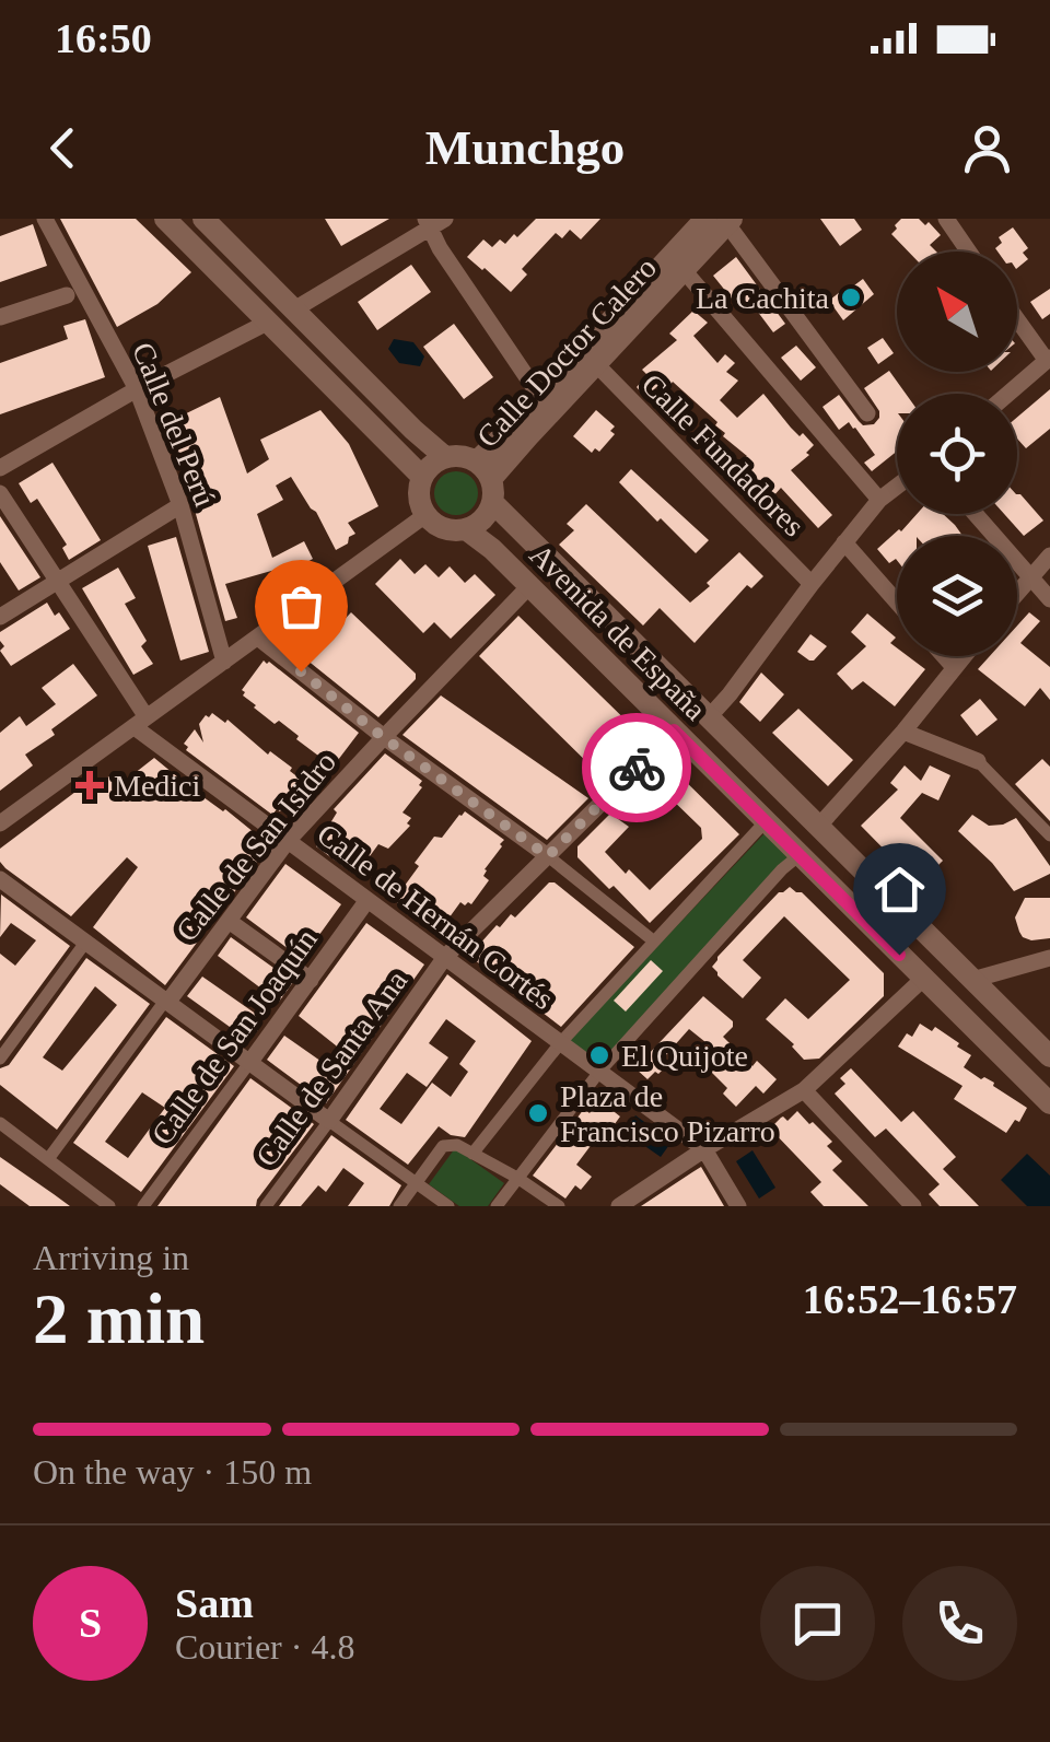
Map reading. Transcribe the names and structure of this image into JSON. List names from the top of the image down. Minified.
{"streets":{"street":["Calle Doctor Calero","Calle del Perú","Calle Fundadores","Avenida de España","Calle de San Isidro","Calle de Hernán Cortés","Calle de San Joaquín","Calle de Santa Ana"]},"crossings":[["Calle Doctor Calero","Calle Fundadores"],["Calle Doctor Calero","Avenida de España"],["Avenida de España","Calle de San Isidro"],["Avenida de España","Calle de Santa Ana"],["Calle de San Isidro","Calle de Hernán Cortés"],["Calle de Hernán Cortés","Calle de San Joaquín"],["Calle de Hernán Cortés","Calle de Santa Ana"]],"places":{"other":["La Cachita","El Quijote","Plaza de Francisco Pizarro"],"health":["Medici"]},"north":"top left","page":{"status":"16:50","header":"Munchgo","heading":["2 min","Arriving in","16:52–16:57"],"panel":["Sam","Courier · 4.8"],"bar":"On the way · 150 m","round":"S"}}
